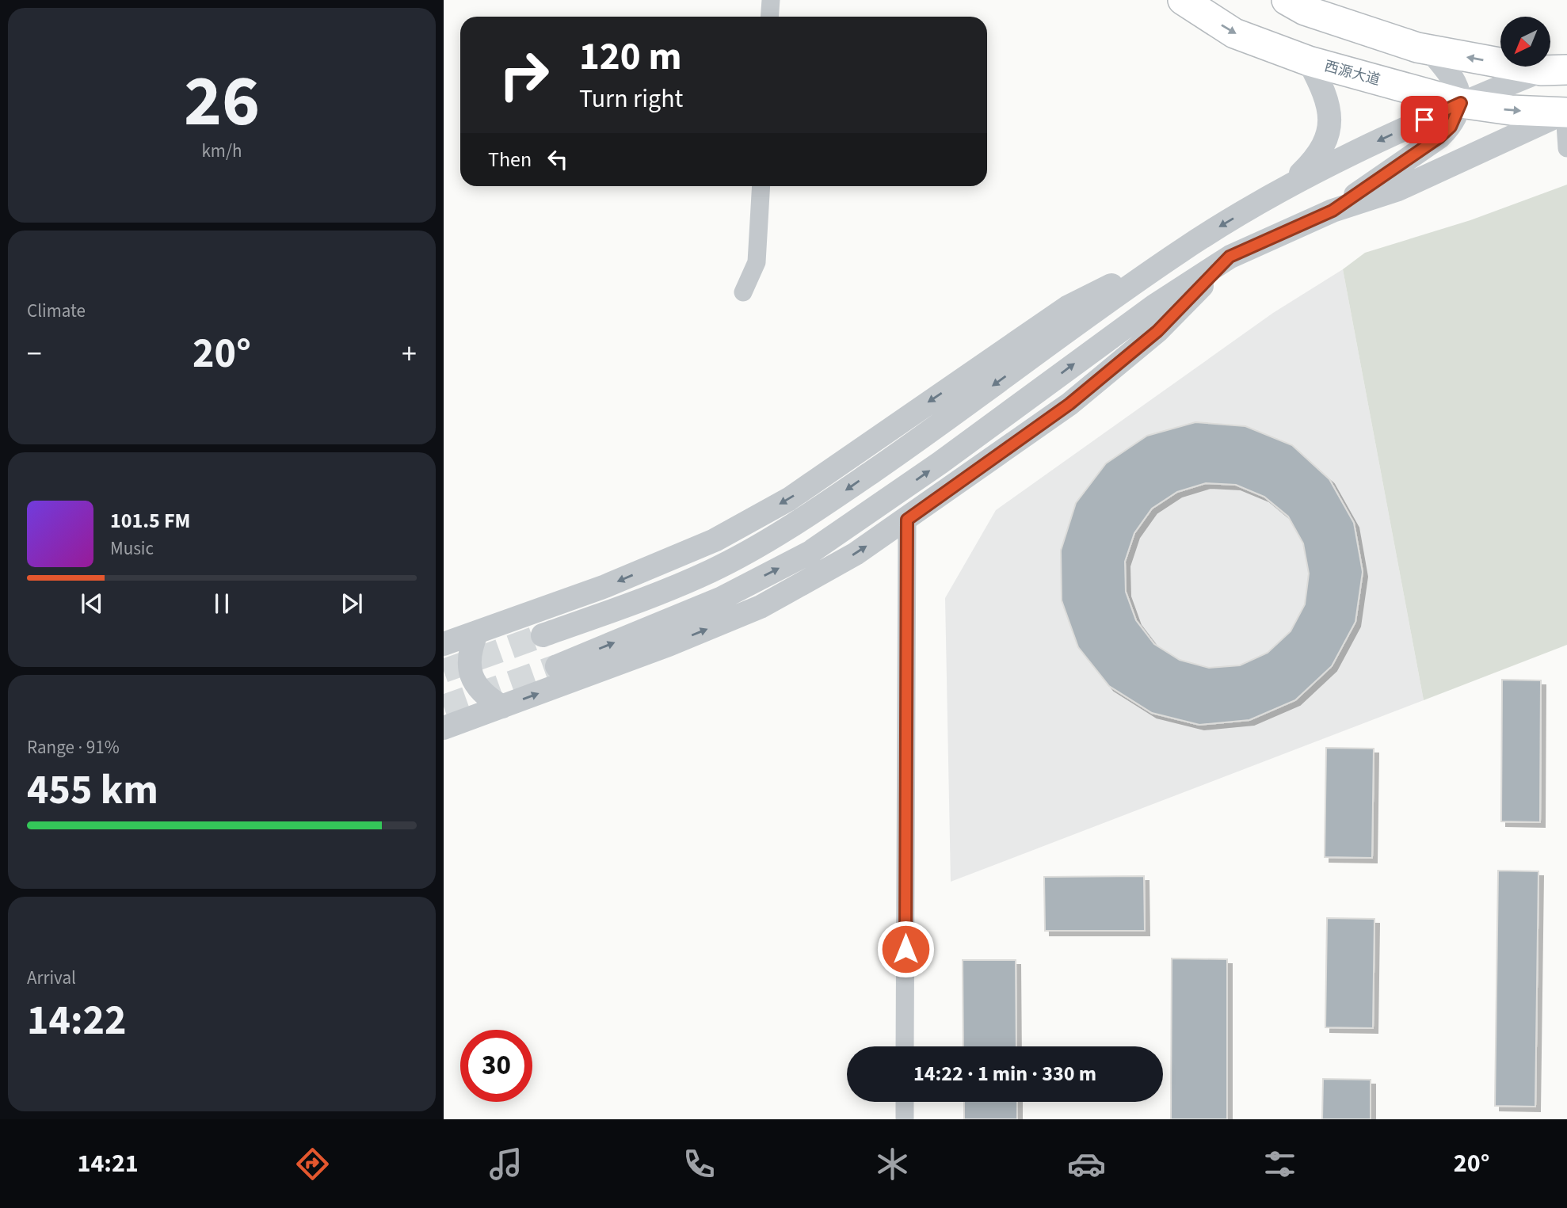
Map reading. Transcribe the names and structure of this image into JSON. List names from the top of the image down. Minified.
{"streets":{"main road":["西源大道"]},"north":"bottom left","page":{"tile":[["26","km/h"],"Climate",["Range · 91%","455 km"],["Arrival","14:22"]],"turn":["120 m","Turn right"],"then":"Then","heat":["−","20°","+"],"song":["101.5 FM","Music"],"limit":"30","trip":"14:22 · 1 min · 330 m","tabs":["14:21","20°"]}}
